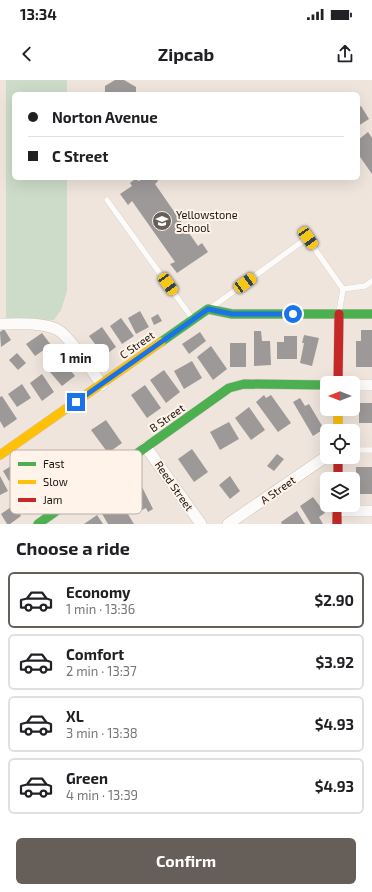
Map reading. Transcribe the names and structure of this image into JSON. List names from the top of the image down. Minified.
{"streets":{"street":["C Street","B Street","Reed Street","A Street"]},"crossings":[["B Street","Reed Street"]],"places":{"school or university":["Yellowstone School"]},"legend":["Fast","Slow","Jam"],"north":"left","page":{"status":"13:34","header":"Zipcab","banner":["Norton Avenue","C Street"],"bubble":"1 min","heading":"Choose a ride","list":[{"name":"Economy","note":"1 min · 13:36","value":"$2.90"},{"name":"Comfort","note":"2 min · 13:37","value":"$3.92"},{"name":"XL","note":"3 min · 13:38","value":"$4.93"},{"name":"Green","note":"4 min · 13:39","value":"$4.93"}],"buttons":"Confirm"}}
